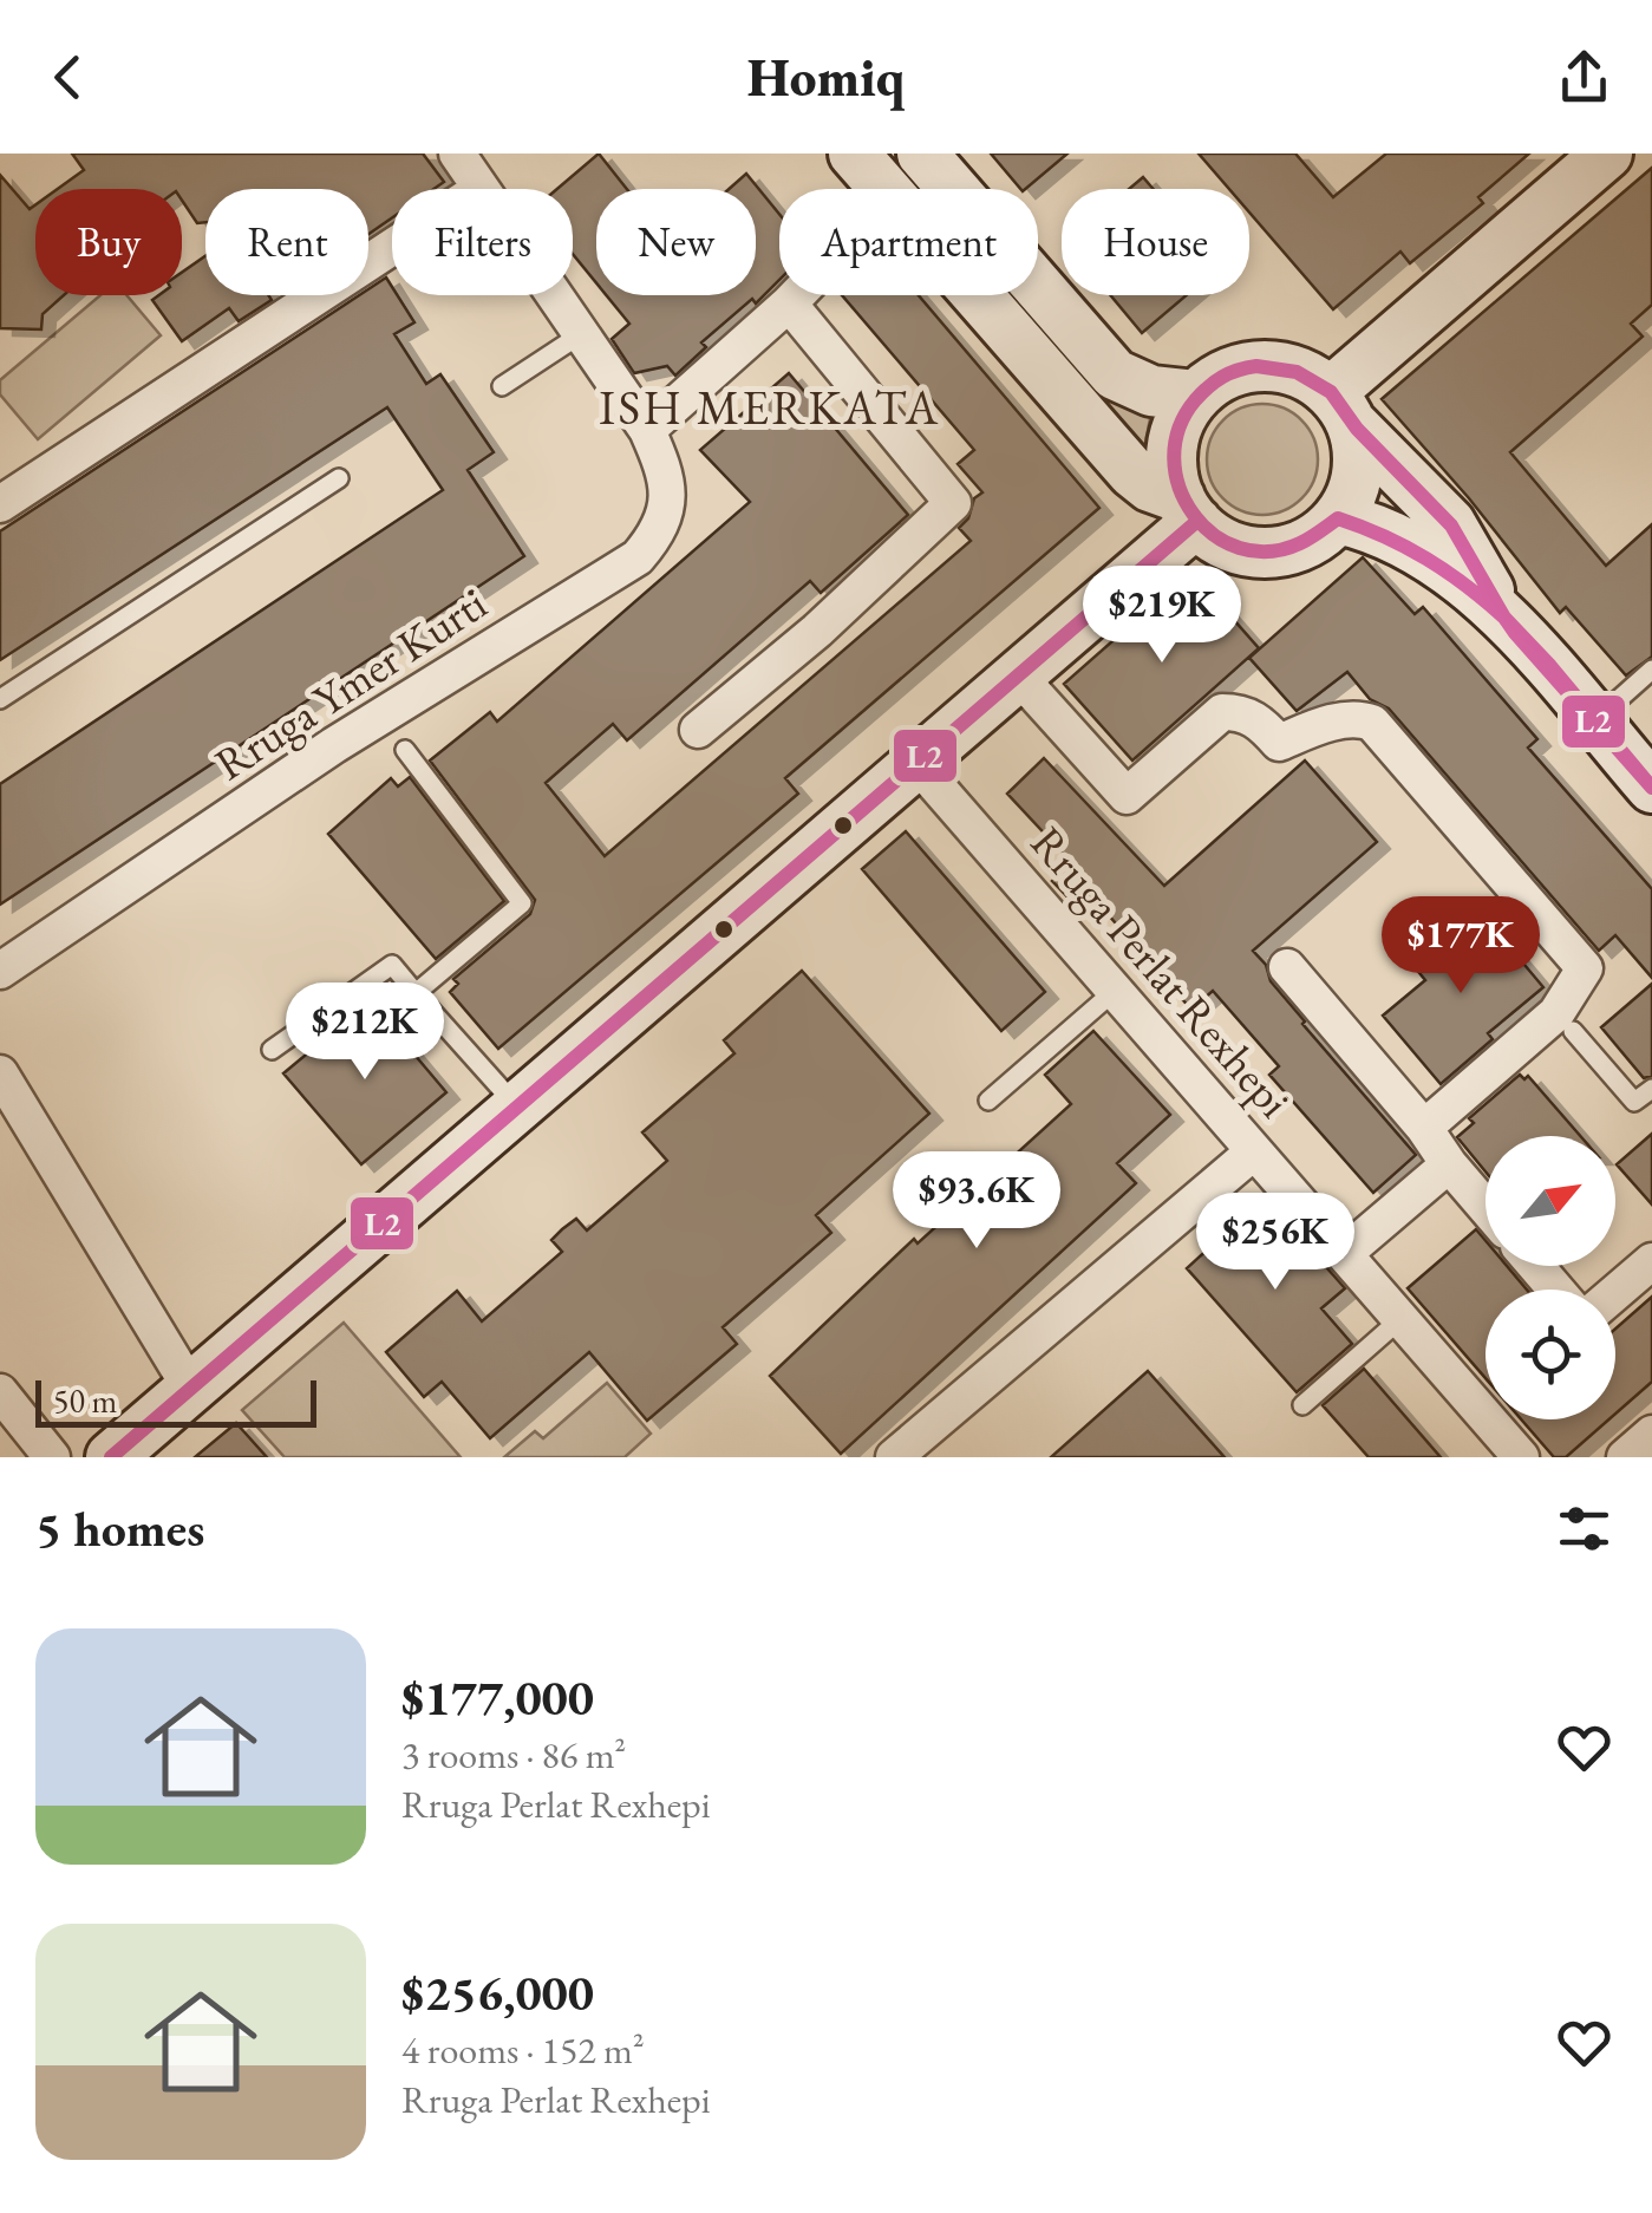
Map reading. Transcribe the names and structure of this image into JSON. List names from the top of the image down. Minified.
{"streets":{"street":["Rruga Ymer Kurti","Rruga Perlat Rexhepi"]},"districts":["ISH MERKATA"],"lines":["transit line L2"],"scale_bar":"50 m","north":"top right","page":{"header":"Homiq","chip":["Buy","Rent","Filters","New","Apartment","House"],"price":["$219K","$177K","$212K","$93.6K","$256K"],"scale":"50 m","heading":"5 homes","list":[{"name":"$177,000","note":"3 rooms · 86 m² · Rruga Perlat Rexhepi"},{"name":"$256,000","note":"4 rooms · 152 m² · Rruga Perlat Rexhepi"}]}}
